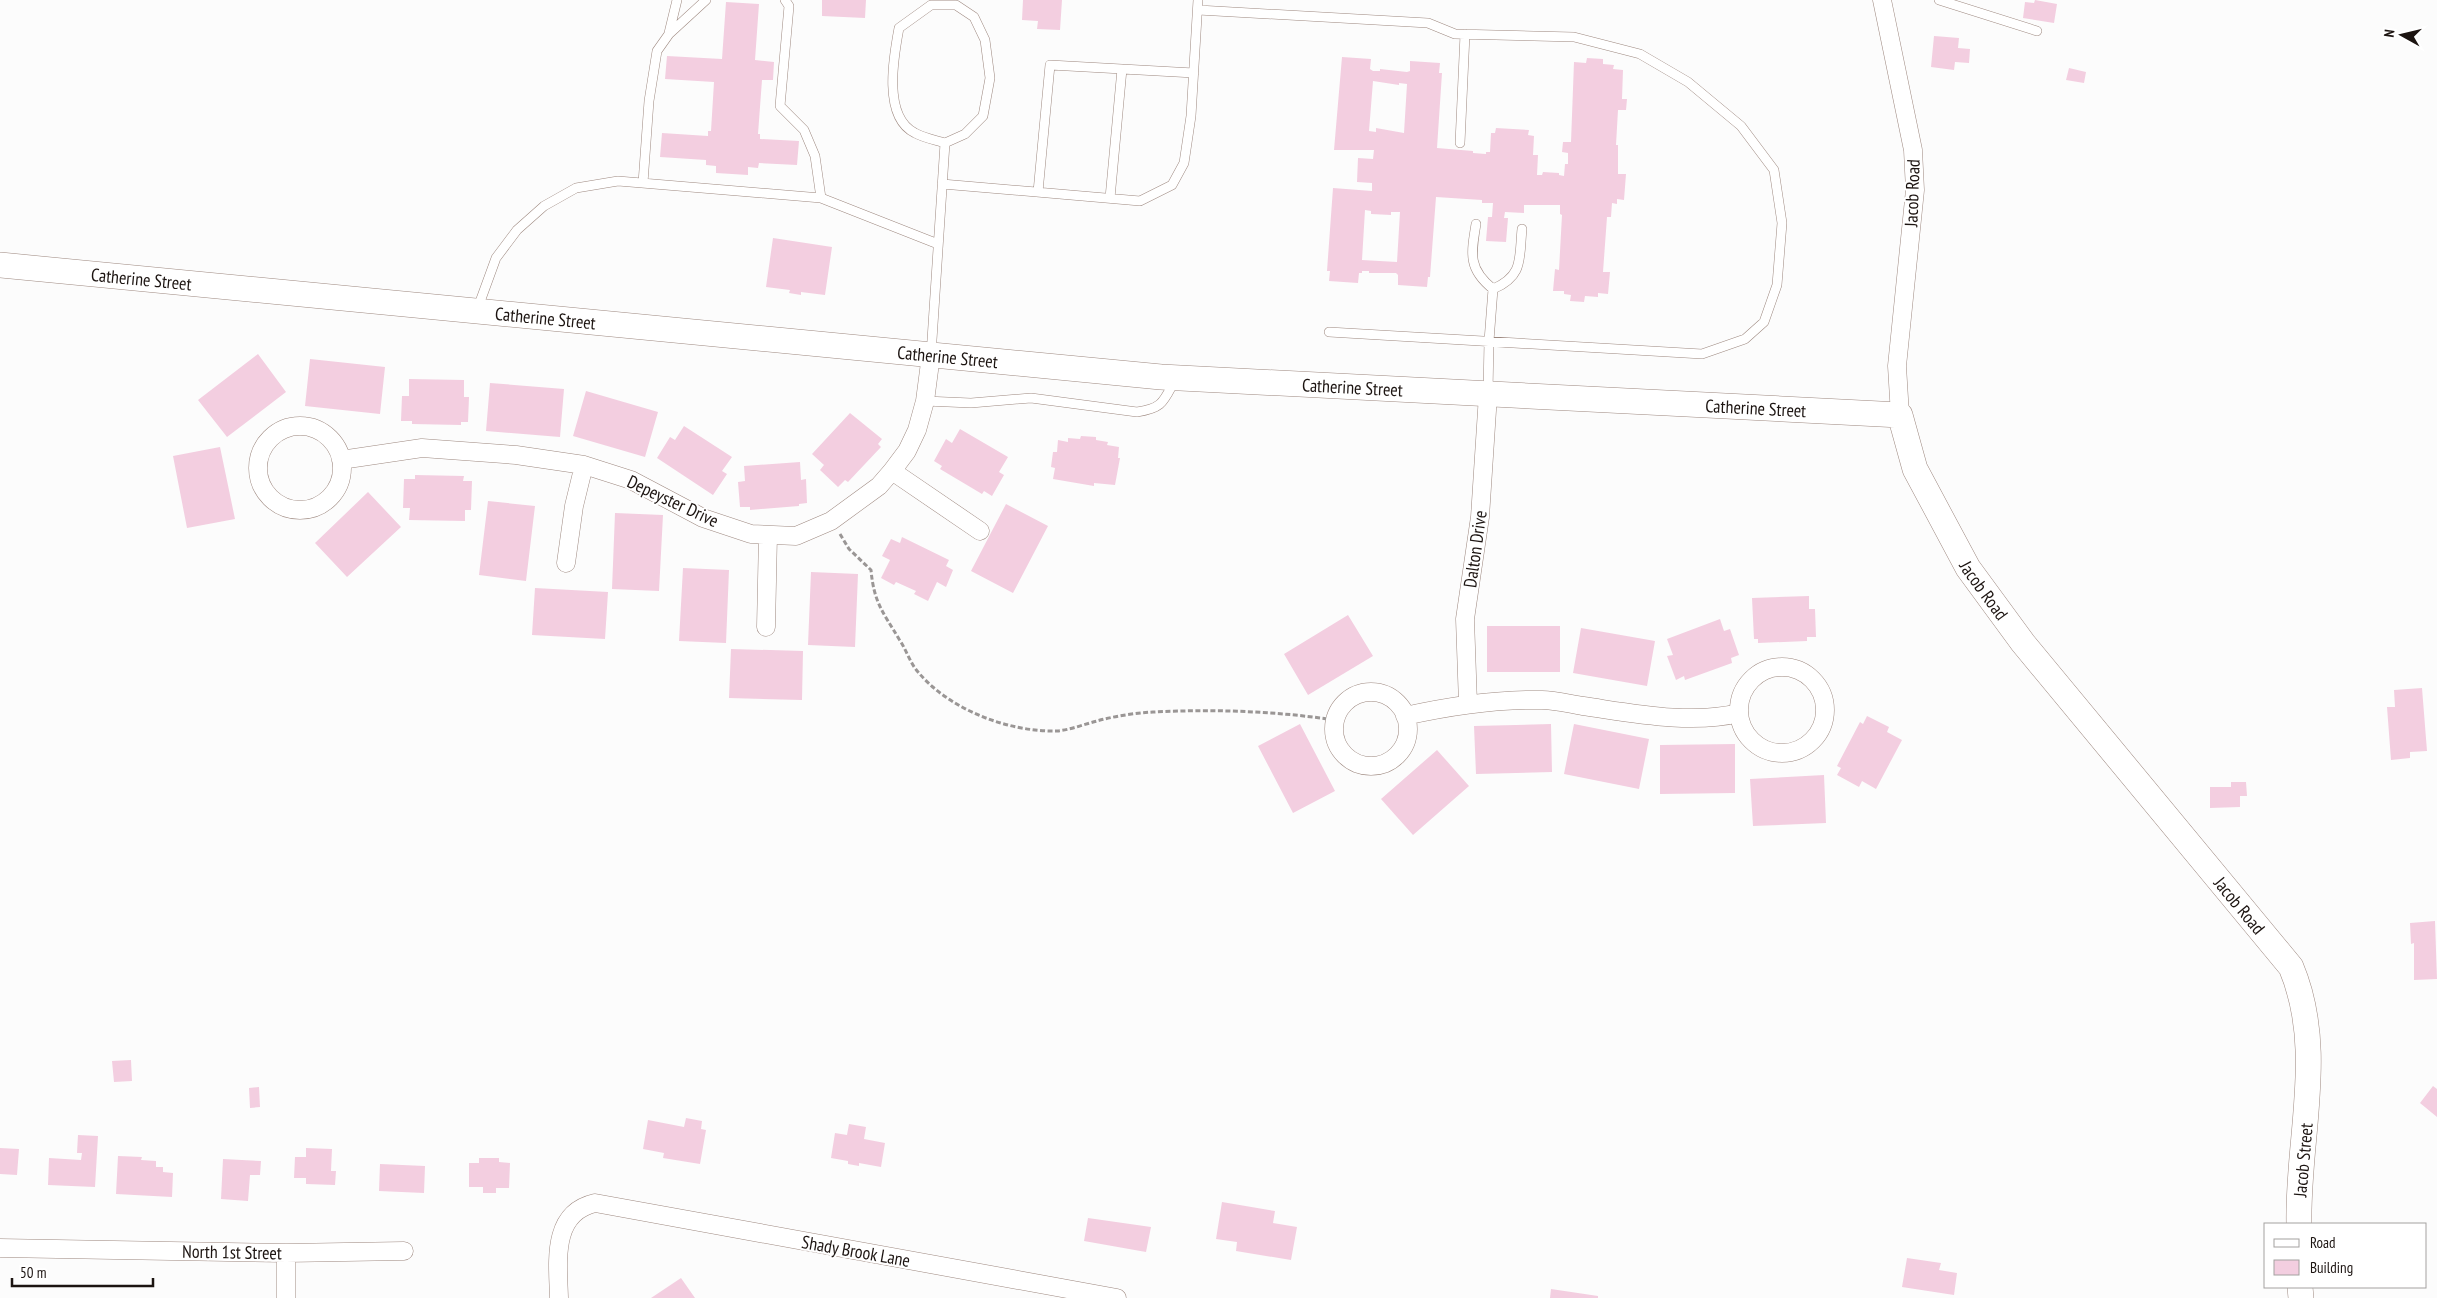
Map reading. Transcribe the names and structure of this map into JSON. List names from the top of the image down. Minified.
{"streets":{"street":["Jacob Road","Catherine Street","Depeyster Drive","Dalton Drive","Jacob Street","Shady Brook Lane","North 1st Street"]},"crossings":[["Jacob Road","Catherine Street"],["Jacob Road","Jacob Street"],["Catherine Street","Depeyster Drive"],["Catherine Street","Dalton Drive"]],"legend":["Road","Building"],"scale_bar":"50 m","north":"left"}
